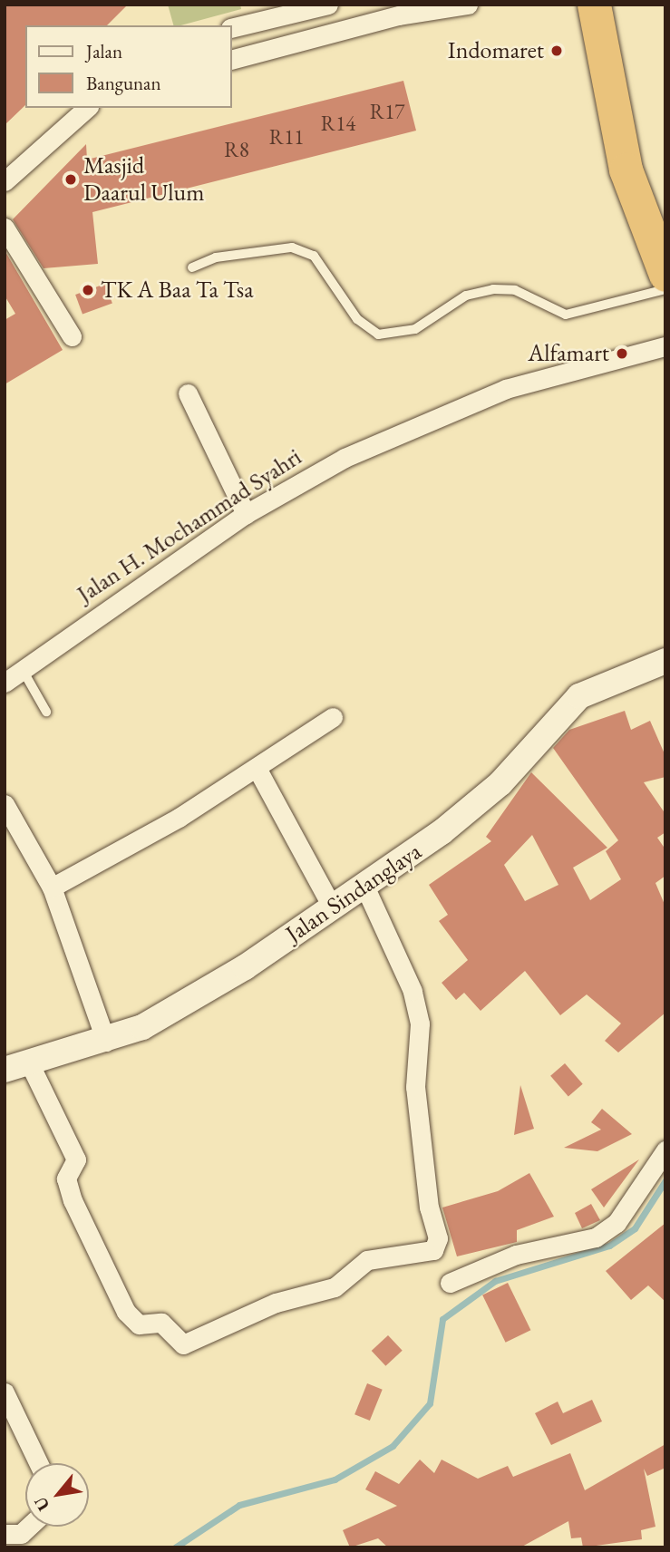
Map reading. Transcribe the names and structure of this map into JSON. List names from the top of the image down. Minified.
{"streets":{"street":["Jalan H. Mochammad Syahri","Jalan Sindanglaya"]},"places":["Indomaret","Masjid Daarul Ulum","TK A Baa Ta Tsa","Alfamart"],"house_numbers":["R17","R14","R11","R8"],"legend":["Jalan","Bangunan"],"north":"bottom left"}
